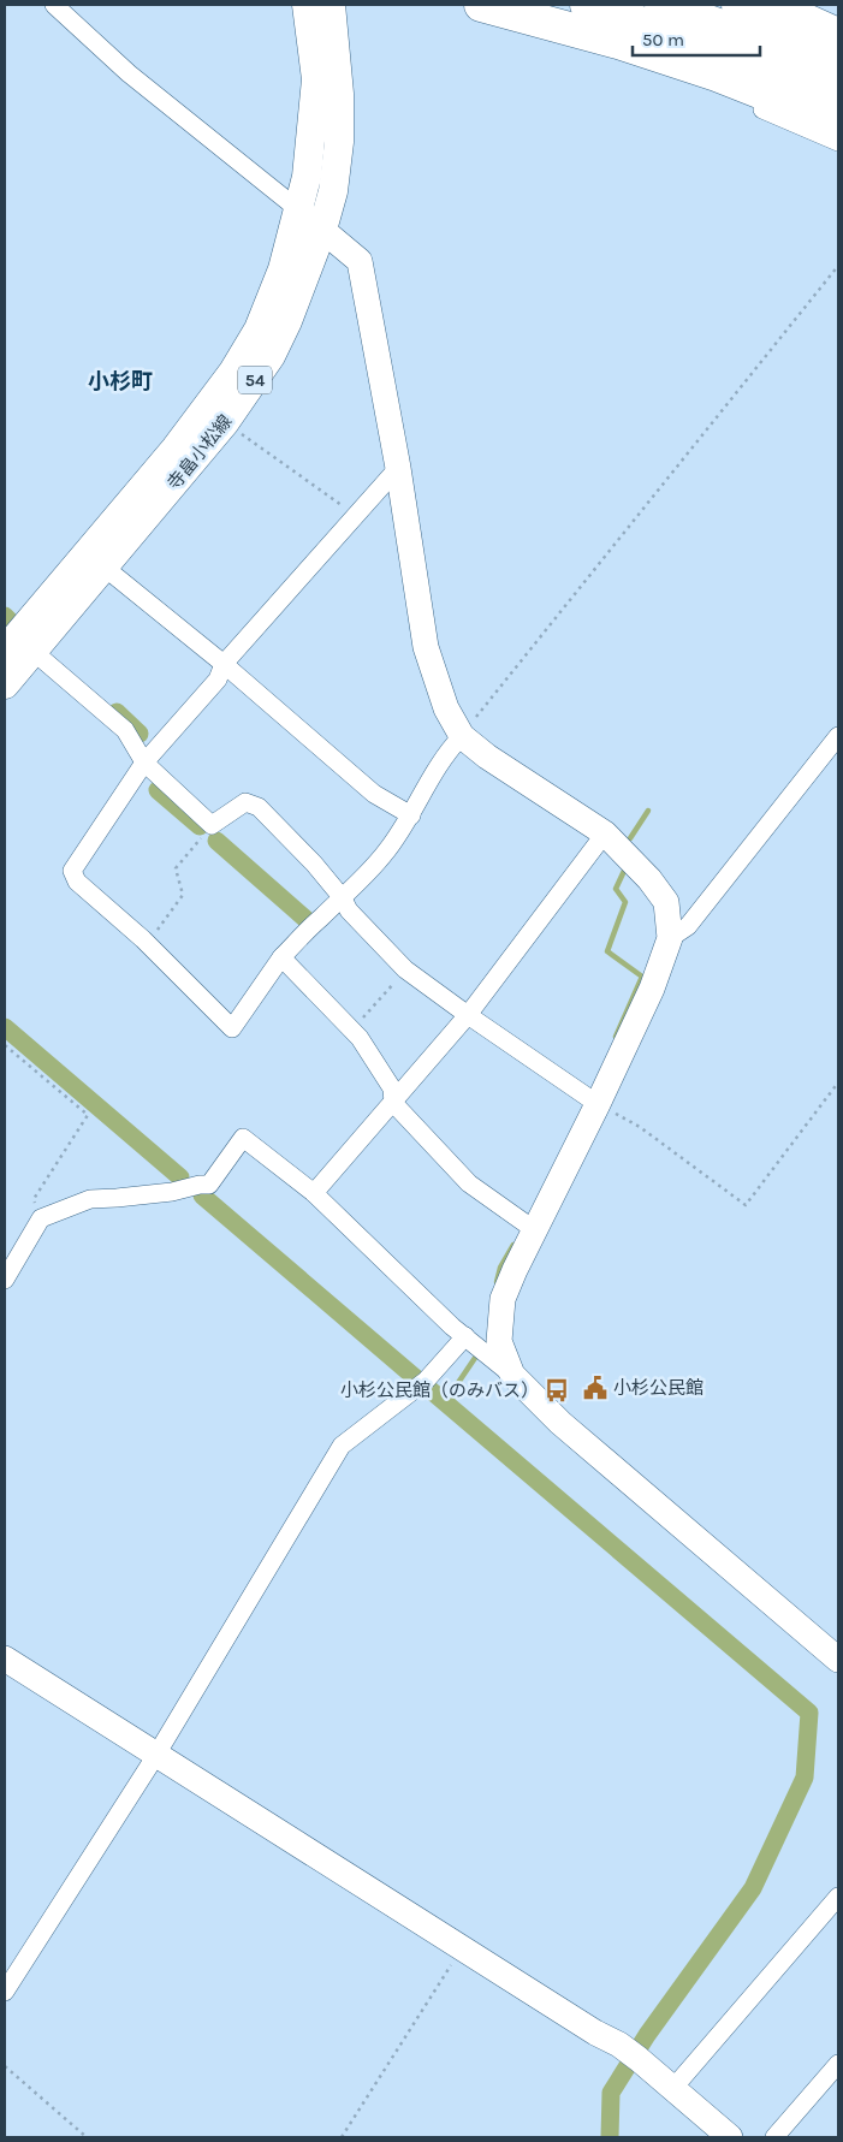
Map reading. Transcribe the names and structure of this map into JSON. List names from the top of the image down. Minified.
{"streets":{"main road":["54","寺畠小松線"]},"districts":["小杉町"],"places":{"public building":["小杉公民館"],"bus stop":["小杉公民館（のみバス）"]},"scale_bar":"50 m"}
